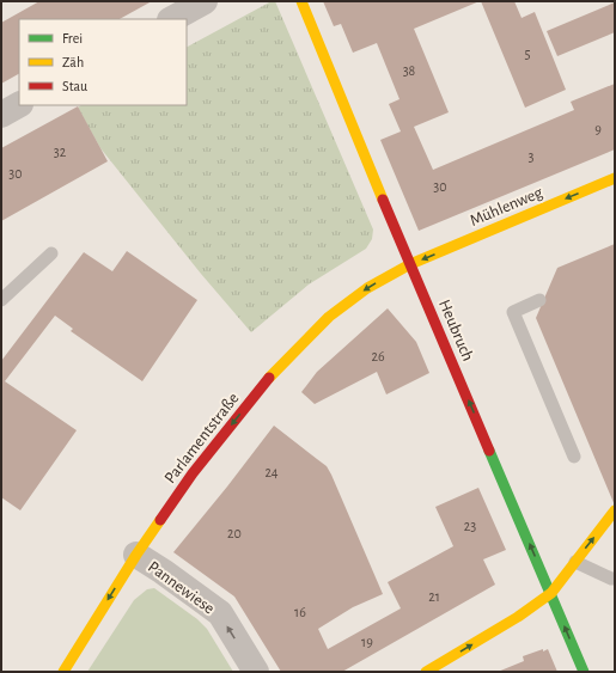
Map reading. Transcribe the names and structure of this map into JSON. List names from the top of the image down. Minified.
{"streets":{"main road":["Mühlenweg","Heubruch","Parlamentstraße"],"street":["Pannewiese"]},"crossings":[["Mühlenweg","Heubruch"],["Mühlenweg","Parlamentstraße"],["Heubruch","Parlamentstraße"],["Parlamentstraße","Pannewiese"]],"one_way":["Mühlenweg","Heubruch","Parlamentstraße","Pannewiese"],"house_numbers":["5","38","9","32","3","30","30","26","24","23","20","21","16","19"],"legend":["Frei","Zäh","Stau"]}
